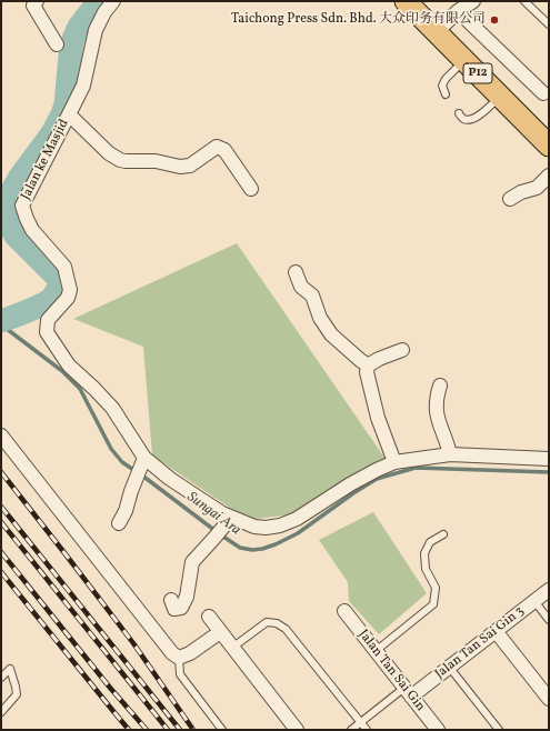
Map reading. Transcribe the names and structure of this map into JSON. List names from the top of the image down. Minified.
{"streets":{"main road":["P12"],"street":["Jalan ke Masjid","Jalan Tan Sai Gin 3","Jalan Tan Sai Gin"]},"crossings":[["Jalan Tan Sai Gin 3","Jalan Tan Sai Gin"]],"water":["Sungai Ara"],"places":["Taichong Press Sdn. Bhd. 大众印务有限公司"]}
